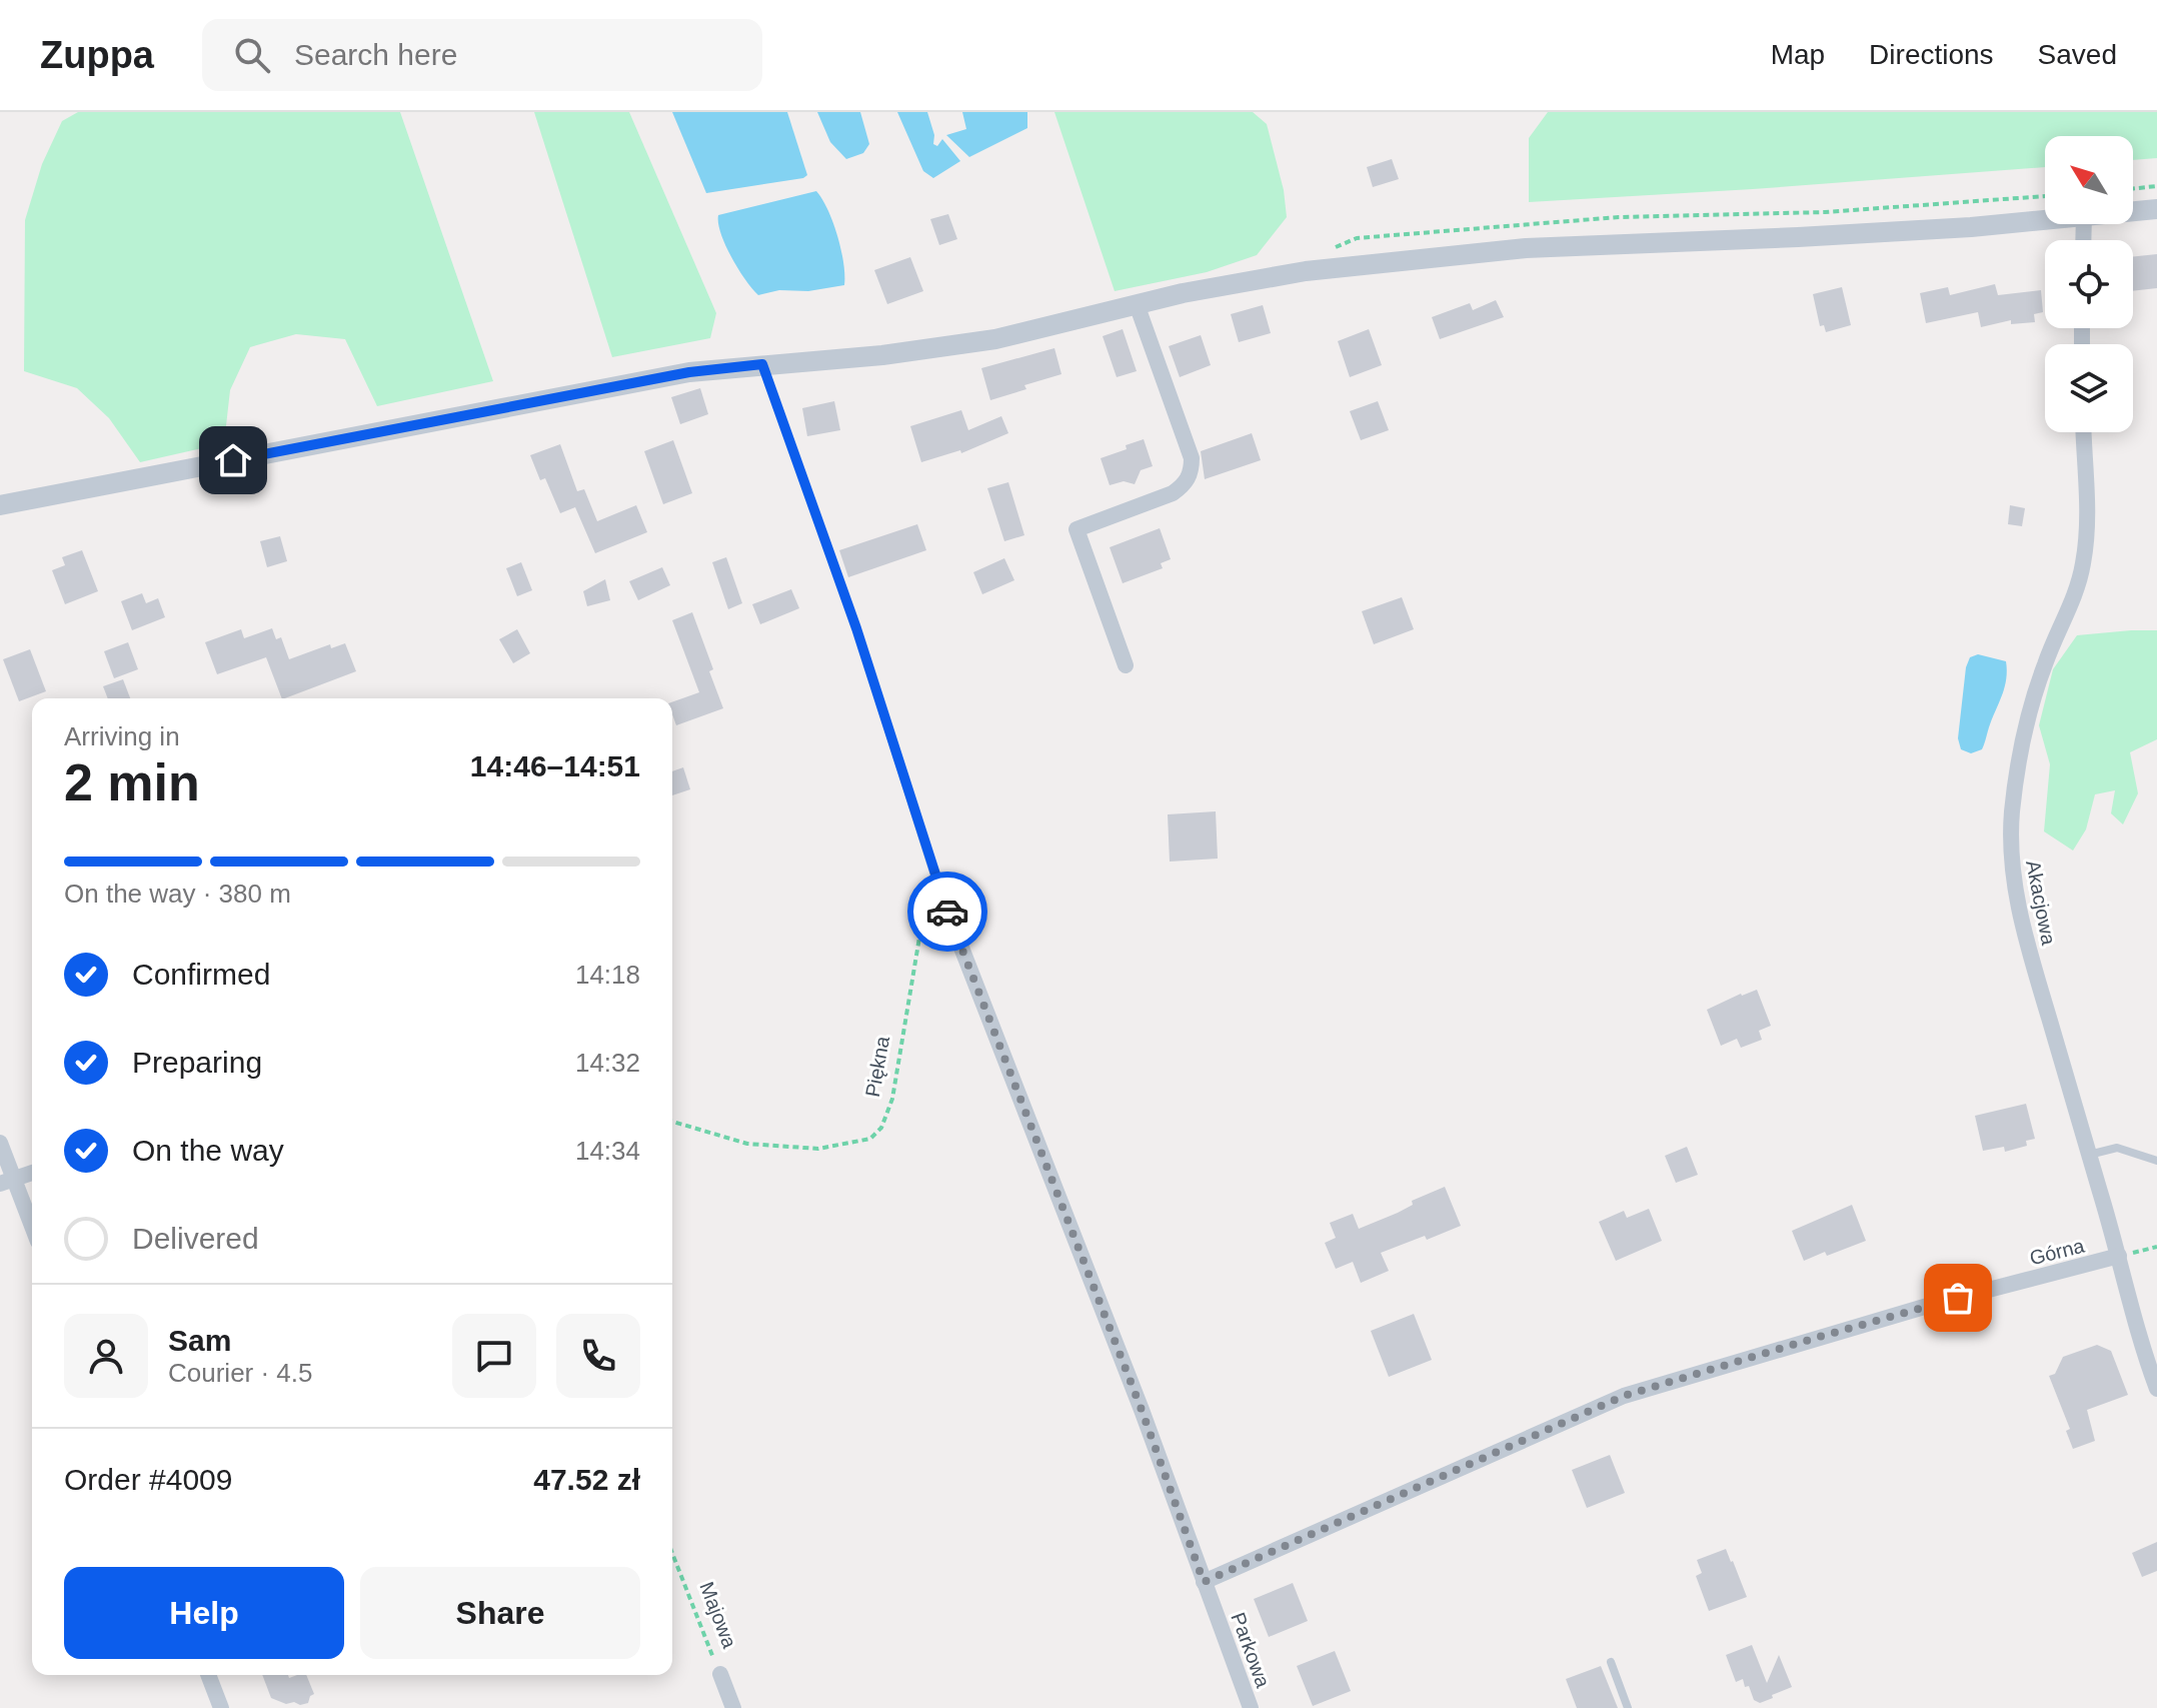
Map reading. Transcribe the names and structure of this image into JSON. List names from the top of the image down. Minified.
{"streets":{"street":["Akacjowa","Górna","Majowa","Parkowa"],"path":["Piękna"]},"crossings":[["Akacjowa","Górna"],["Piękna","Parkowa"],["Górna","Parkowa"]],"north":"top left","page":{"header":"Zuppa","search":"Search here","nav":["Map","Directions","Saved"],"heading":["2 min","Arriving in","14:46–14:51"],"panel":["Sam","Courier · 4.5","Order #4009","47.52 zł"],"bar":"On the way · 380 m","list":[["Confirmed","14:18"],["Preparing","14:32"],["On the way","14:34"],"Delivered"],"buttons":["Help","Share"]}}
